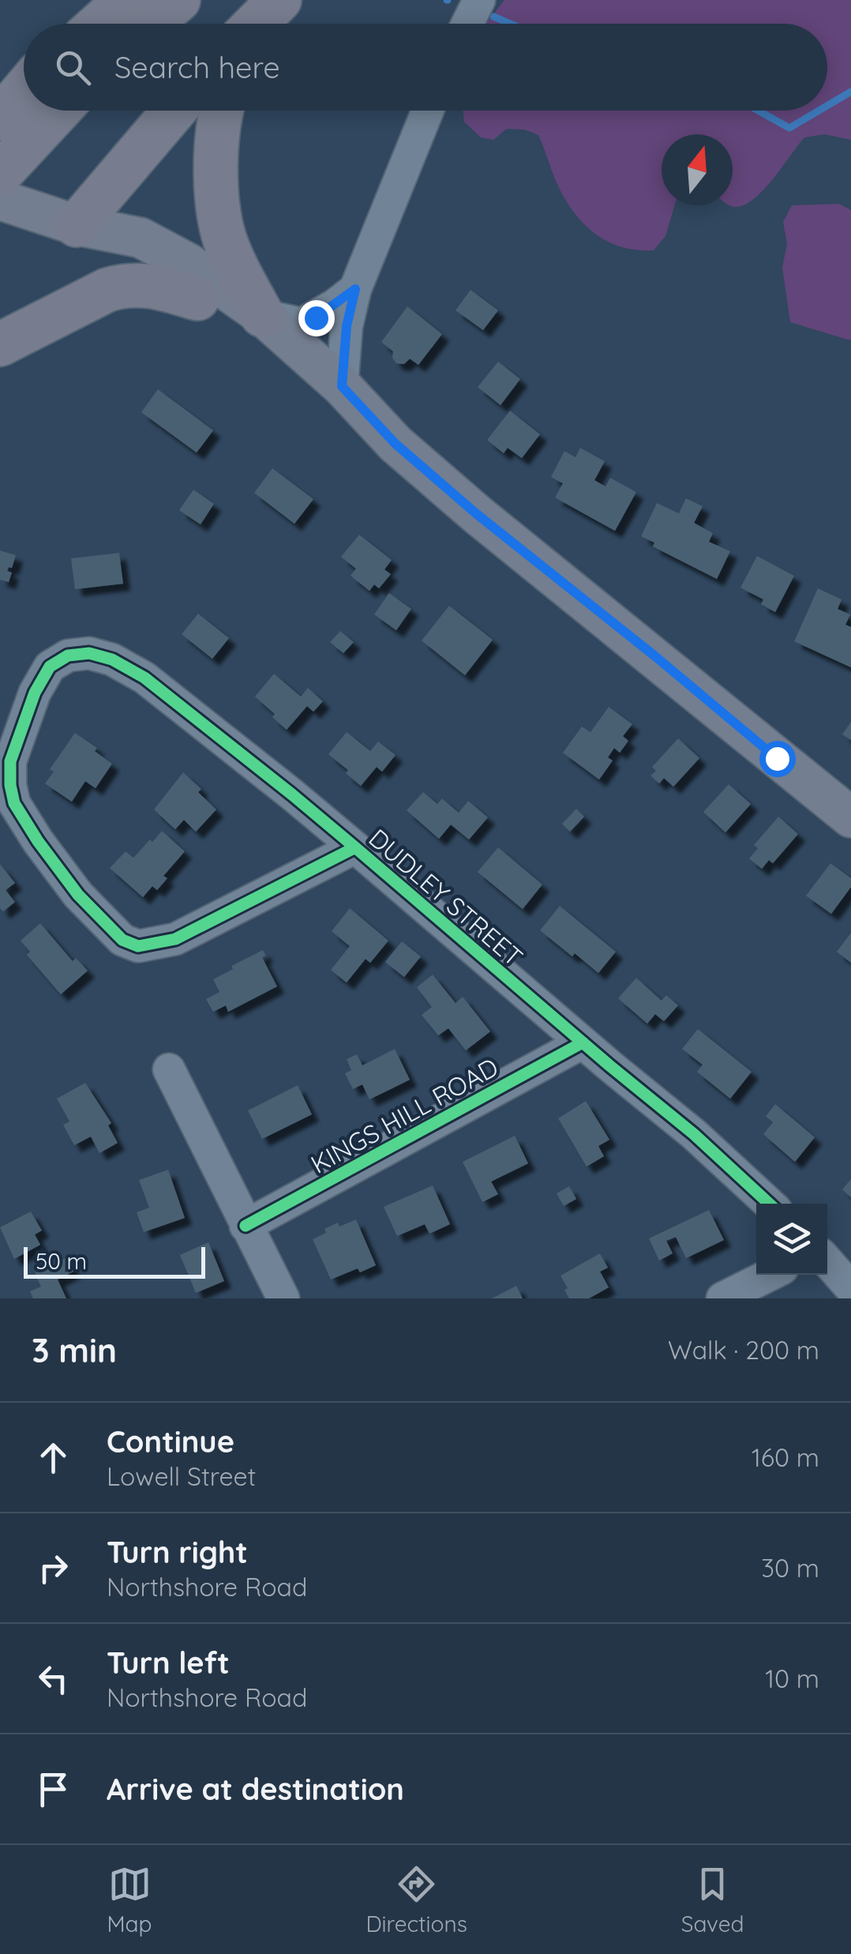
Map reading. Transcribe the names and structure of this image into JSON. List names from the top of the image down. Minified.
{"streets":{"street":["DUDLEY STREET","KINGS HILL ROAD"]},"crossings":[["DUDLEY STREET","KINGS HILL ROAD"]],"scale_bar":"50 m","north":"top","page":{"search":"Search here","scale":"50 m","heading":["3 min","Walk · 200 m"],"list":[["Continue","Lowell Street","160 m"],["Turn right","Northshore Road","30 m"],["Turn left","Northshore Road","10 m"],"Arrive at destination"],"nav":["Map","Directions","Saved"]}}
